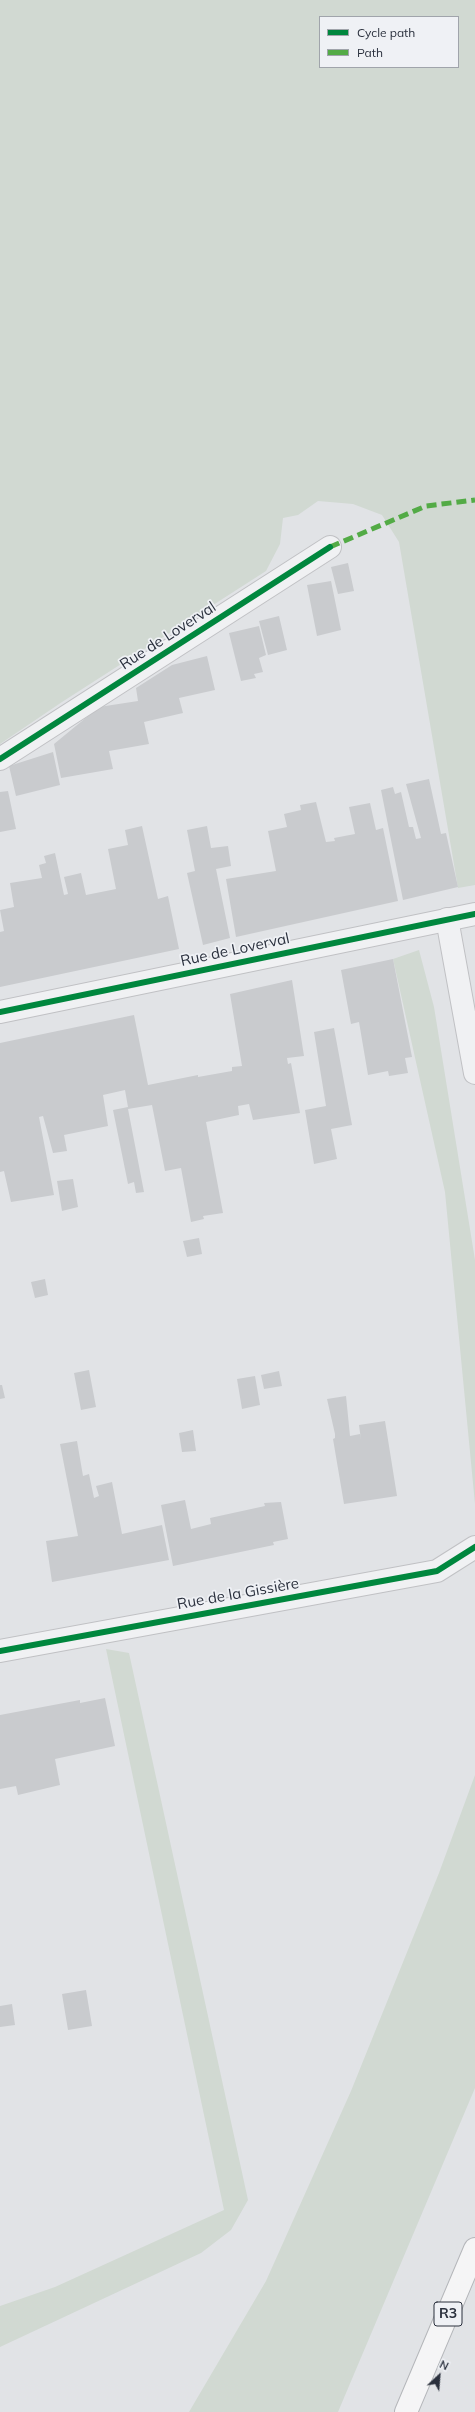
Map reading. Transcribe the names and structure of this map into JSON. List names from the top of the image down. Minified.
{"streets":{"highway":["R3"],"street":["Rue de Loverval","Rue de la Gissière"]},"legend":["Cycle path","Path"],"north":"top right"}
